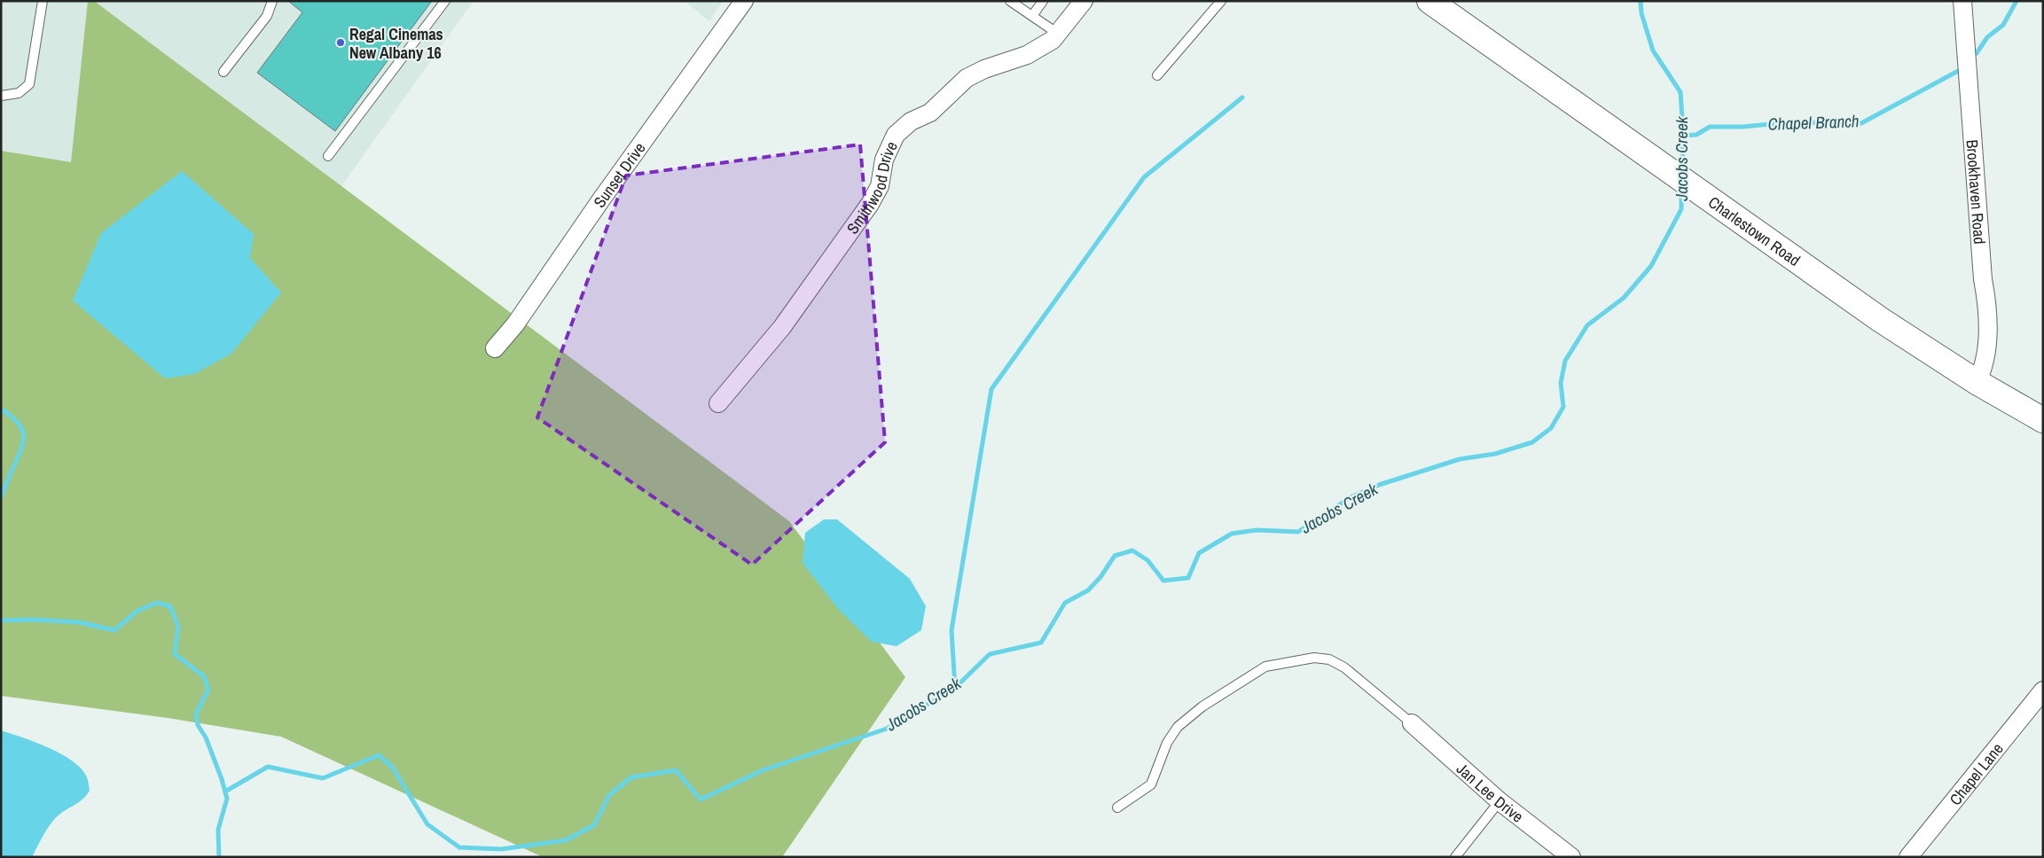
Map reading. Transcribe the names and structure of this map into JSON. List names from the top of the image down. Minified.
{"streets":{"main road":["Charlestown Road"],"street":["Sunset Drive","Smithwood Drive","Brookhaven Road","Chapel Lane","Jan Lee Drive"]},"crossings":[["Brookhaven Road","Charlestown Road"]],"water":["Chapel Branch","Jacobs Creek"],"places":["Regal Cinemas New Albany 16"]}
